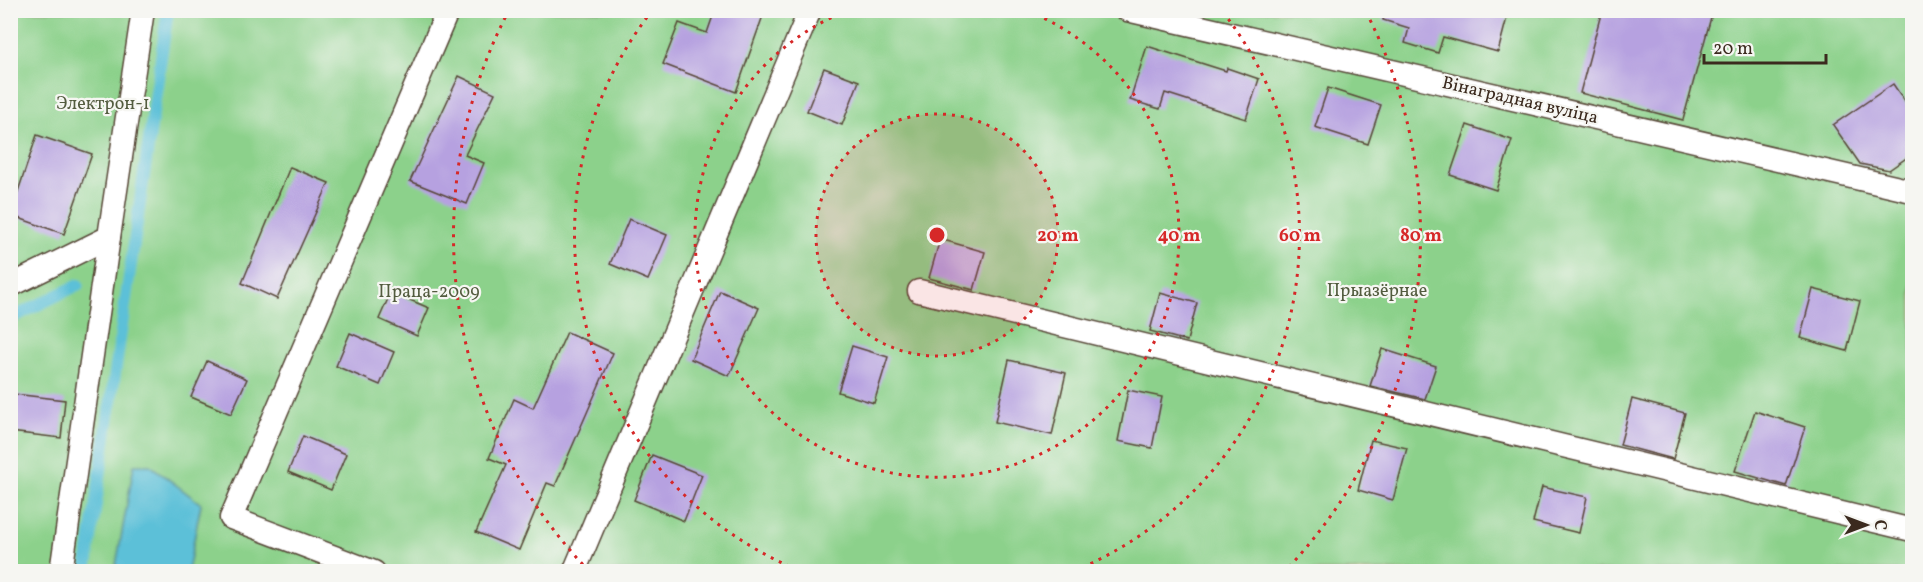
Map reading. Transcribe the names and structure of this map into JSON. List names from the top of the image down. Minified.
{"streets":{"lane":["Вінаградная вуліца"]},"parks":["Электрон-1","Прыазёрнае","Праца-2009"],"scale_bar":"20 m","north":"right","rings":["20 m","40 m","60 m","80 m"]}
